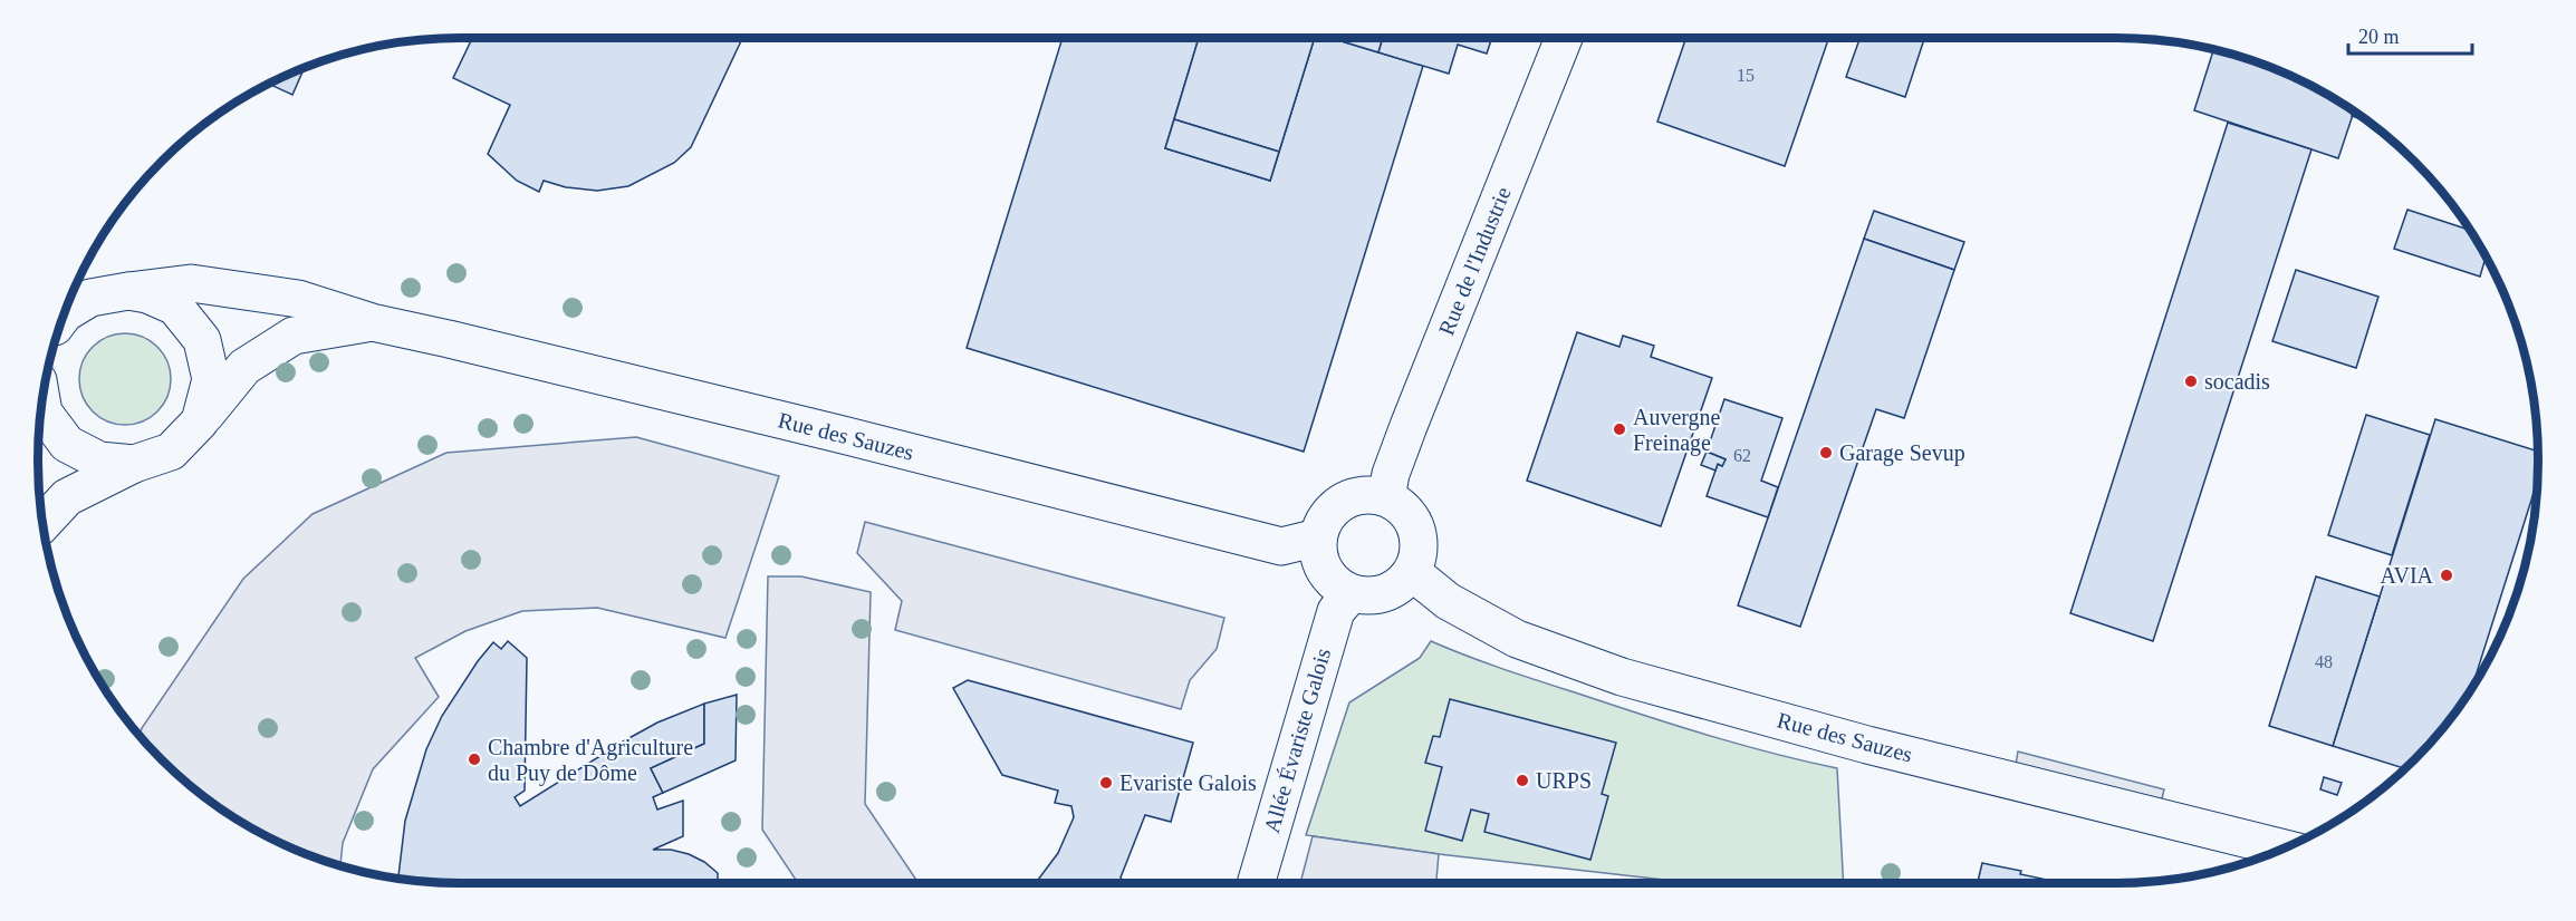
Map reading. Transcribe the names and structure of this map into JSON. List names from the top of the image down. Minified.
{"streets":{"street":["Rue de l'Industrie","Rue des Sauzes","Allée Évariste Galois"]},"crossings":[["Rue de l'Industrie","Rue des Sauzes"],["Rue de l'Industrie","Allée Évariste Galois"],["Rue des Sauzes","Allée Évariste Galois"]],"places":["socadis","Auvergne Freinage","Garage Sevup","AVIA","Chambre d'Agriculture du Puy de Dôme","URPS","Evariste Galois"],"house_numbers":["15","62","48"],"scale_bar":"20 m"}
